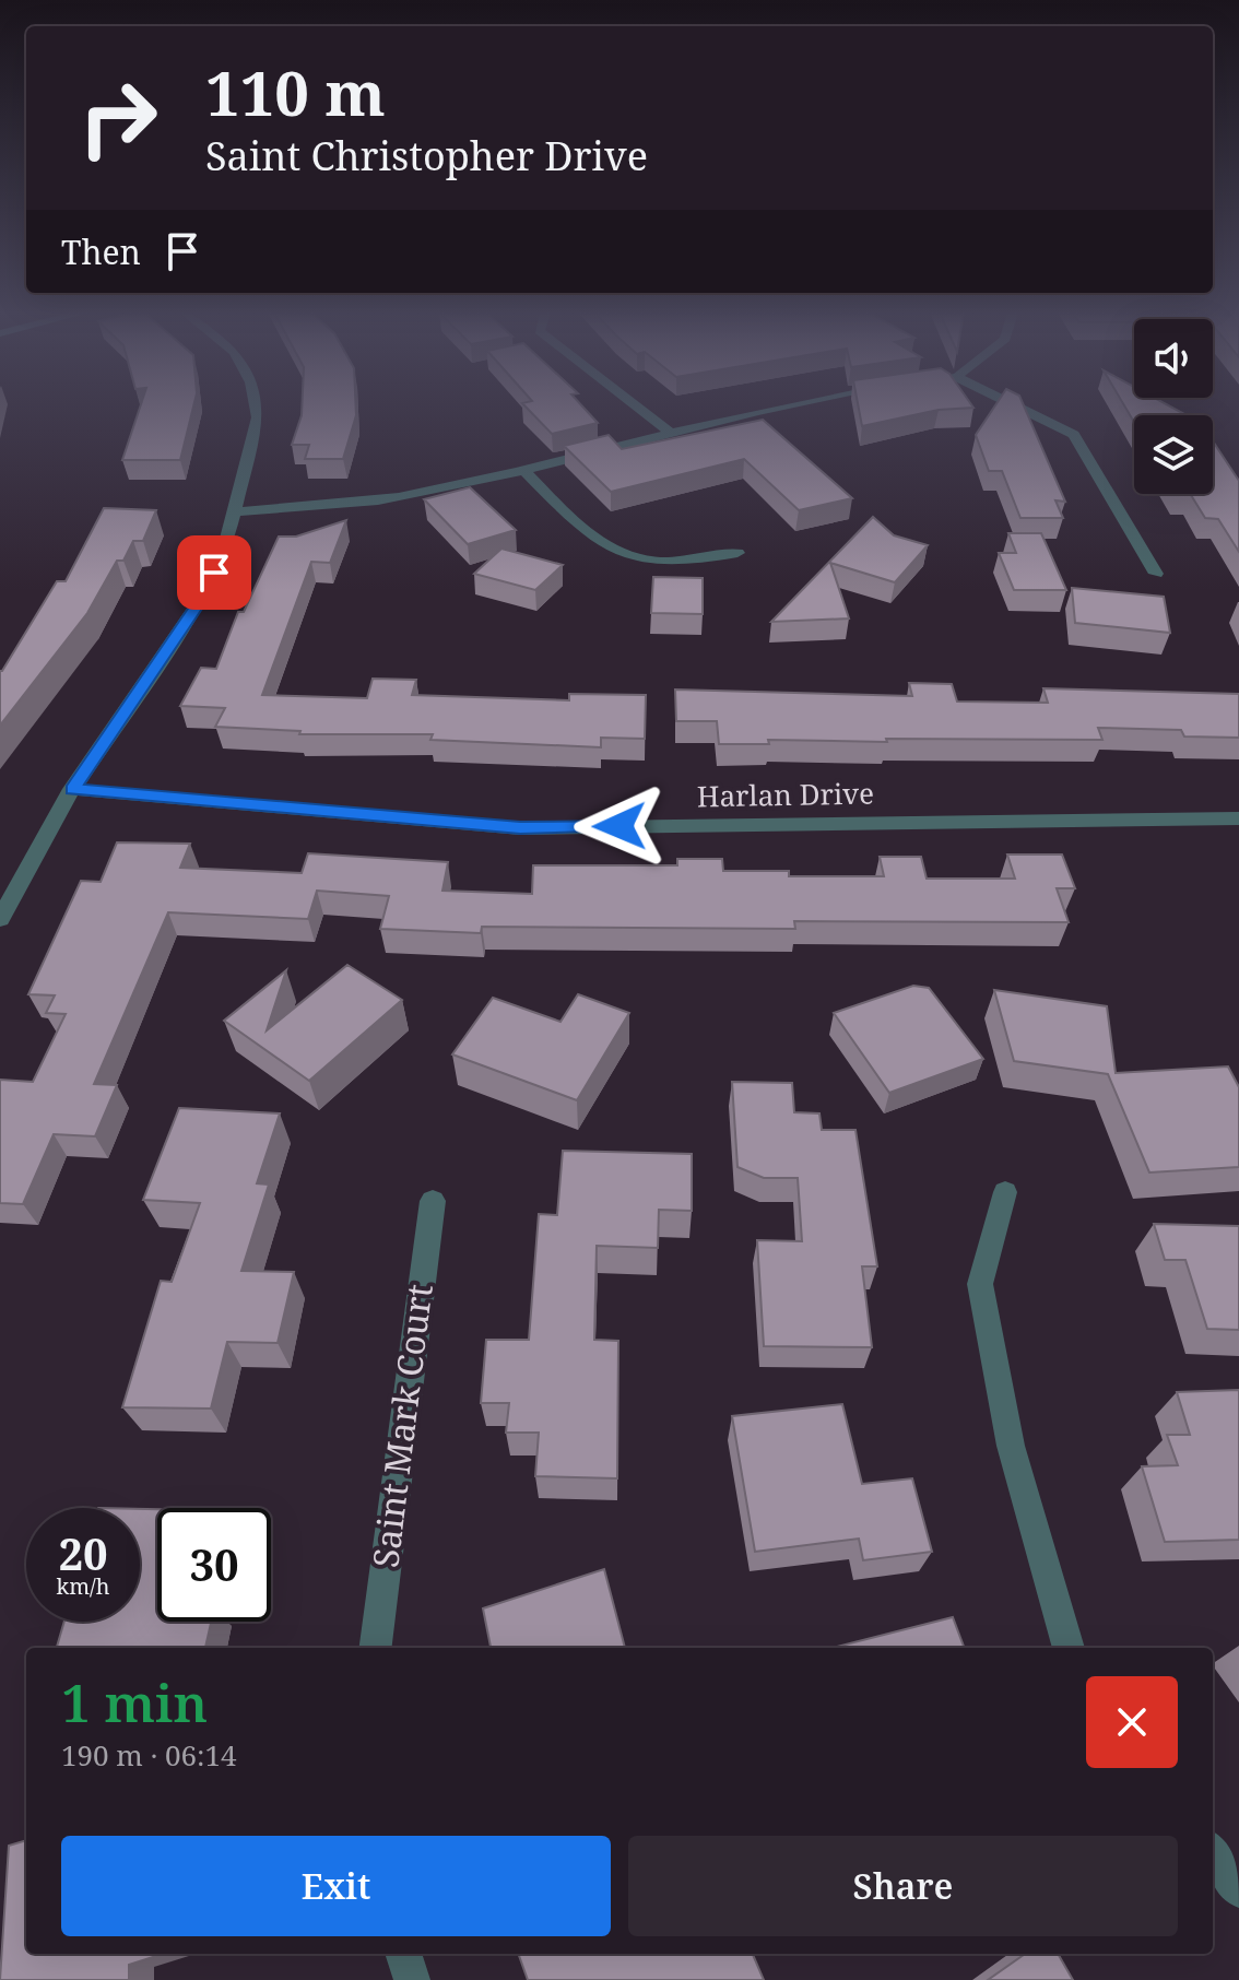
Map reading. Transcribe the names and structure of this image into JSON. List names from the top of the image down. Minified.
{"streets":{"street":["Harlan Drive","Saint Mark Court"]},"page":{"turn":["110 m","Saint Christopher Drive"],"then":"Then","speed":"20 km/h","limit":"30","heading":["1 min","190 m · 06:14"],"buttons":["Exit","Share"]}}
